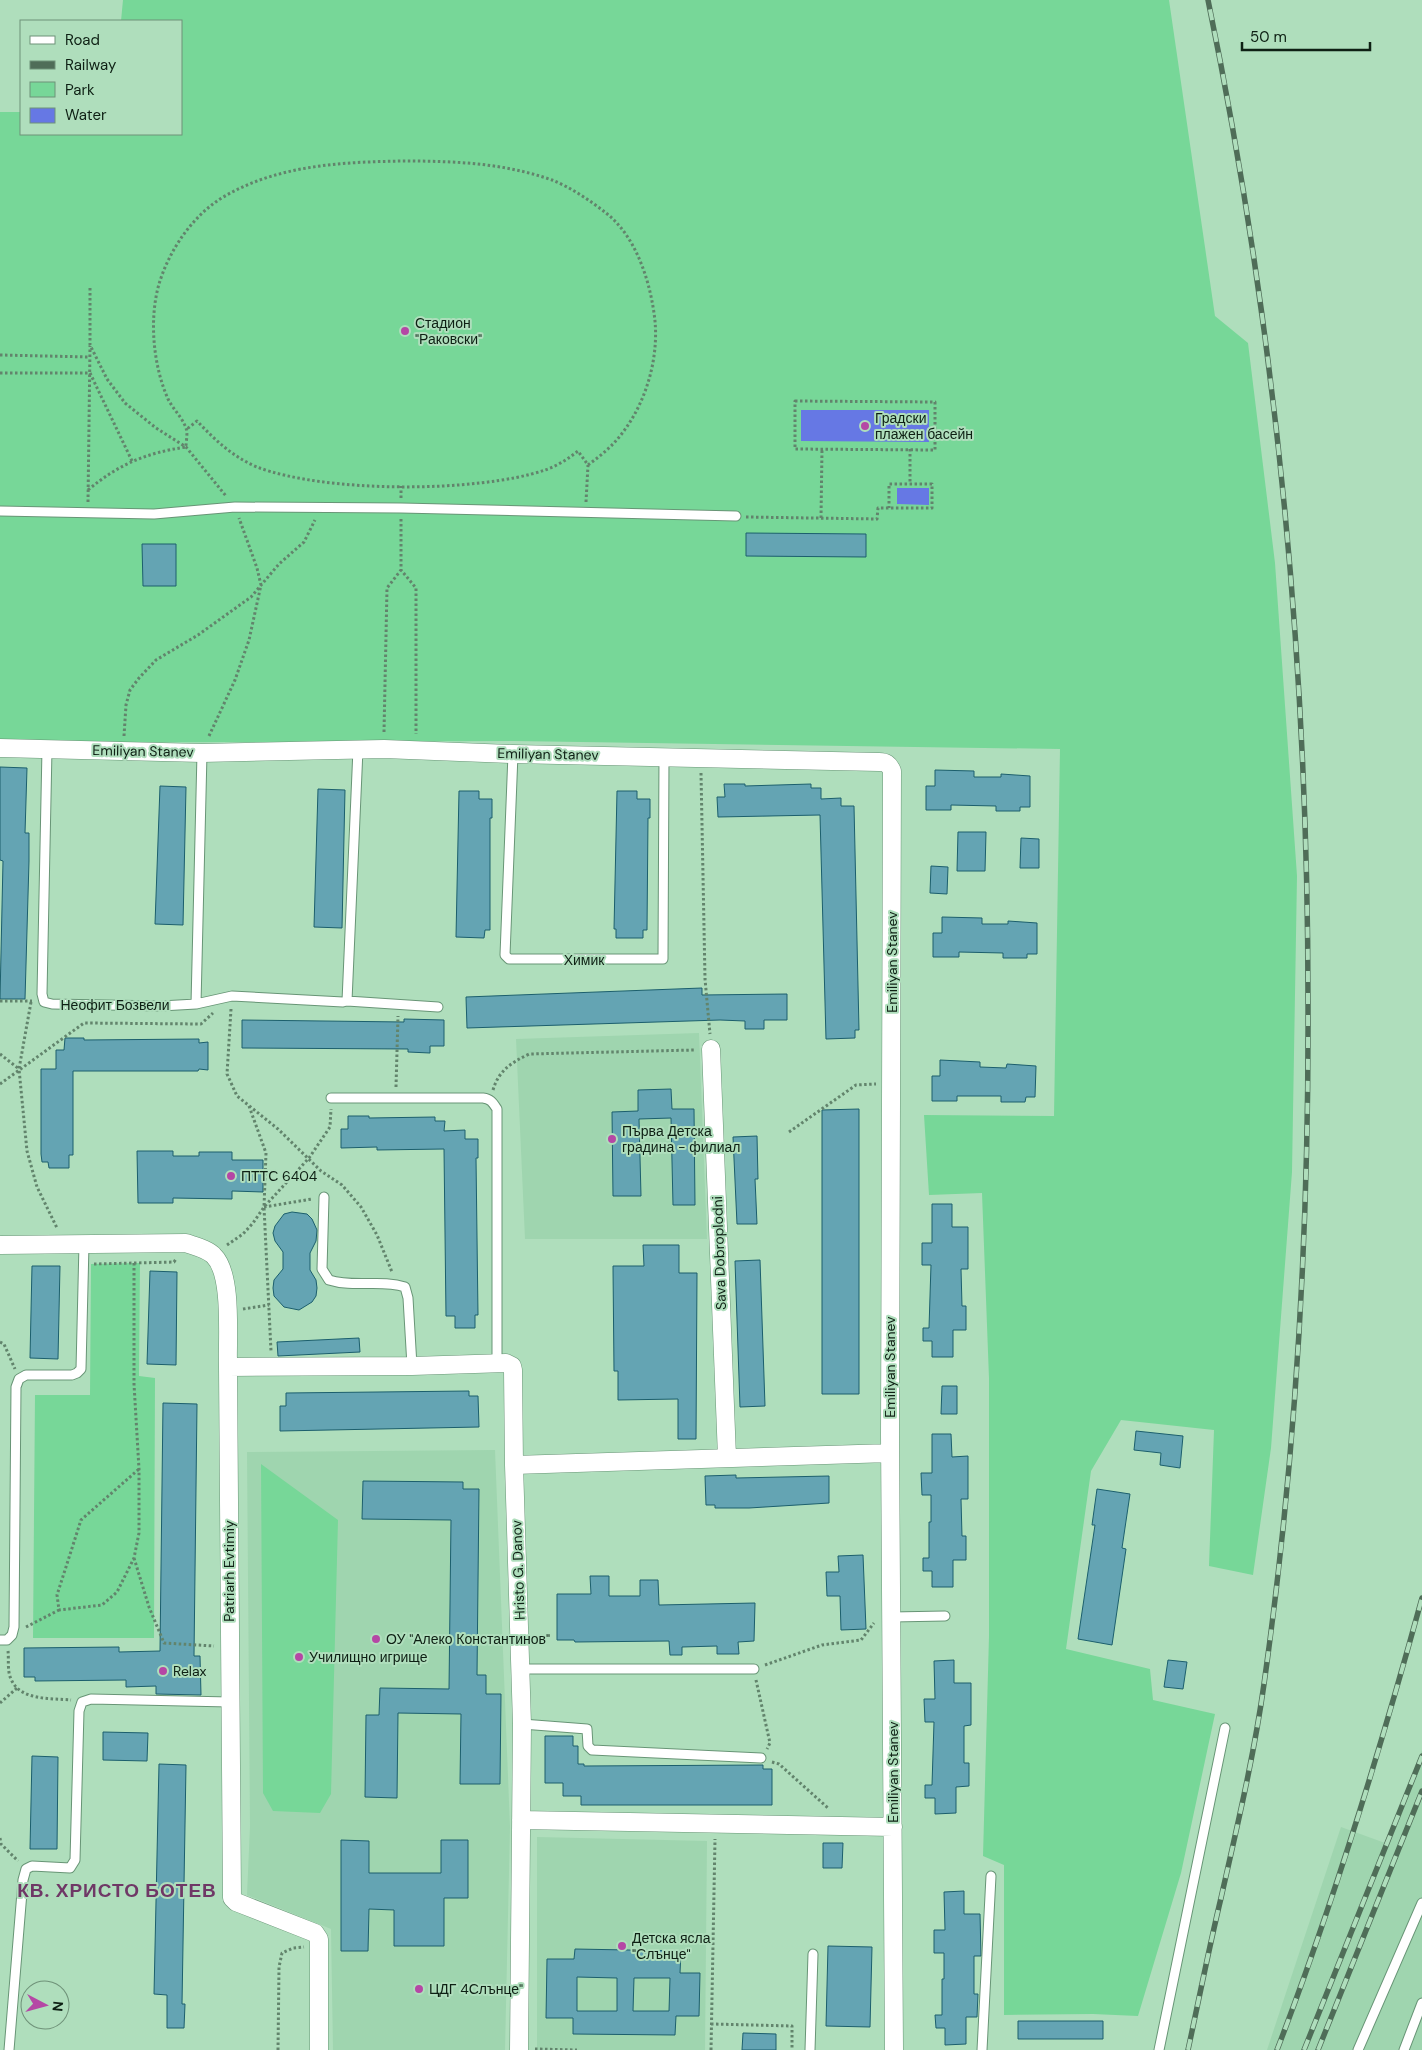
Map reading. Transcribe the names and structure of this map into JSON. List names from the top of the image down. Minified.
{"streets":{"street":["Emiliyan Stanev","Sava Dobroplodni","Hristo G. Danov","Patriarh Evtimiy"],"lane":["Химик","Неофит Бозвели"]},"crossings":[["Emiliyan Stanev","Химик"],["Emiliyan Stanev","Неофит Бозвели"]],"districts":["КВ. ХРИСТО БОТЕВ"],"places":["Стадион \"Раковски\"","Градски плажен басейн","Първа Детска градина - филиал","ПТТС 6404","ОУ \"Алеко Константинов\"","Училищно игрище","Relax","Детска ясла \"Слънце\"","ЦДГ 4Слънце\""],"legend":["Road","Railway","Park","Water"],"scale_bar":"50 m","north":"right"}
